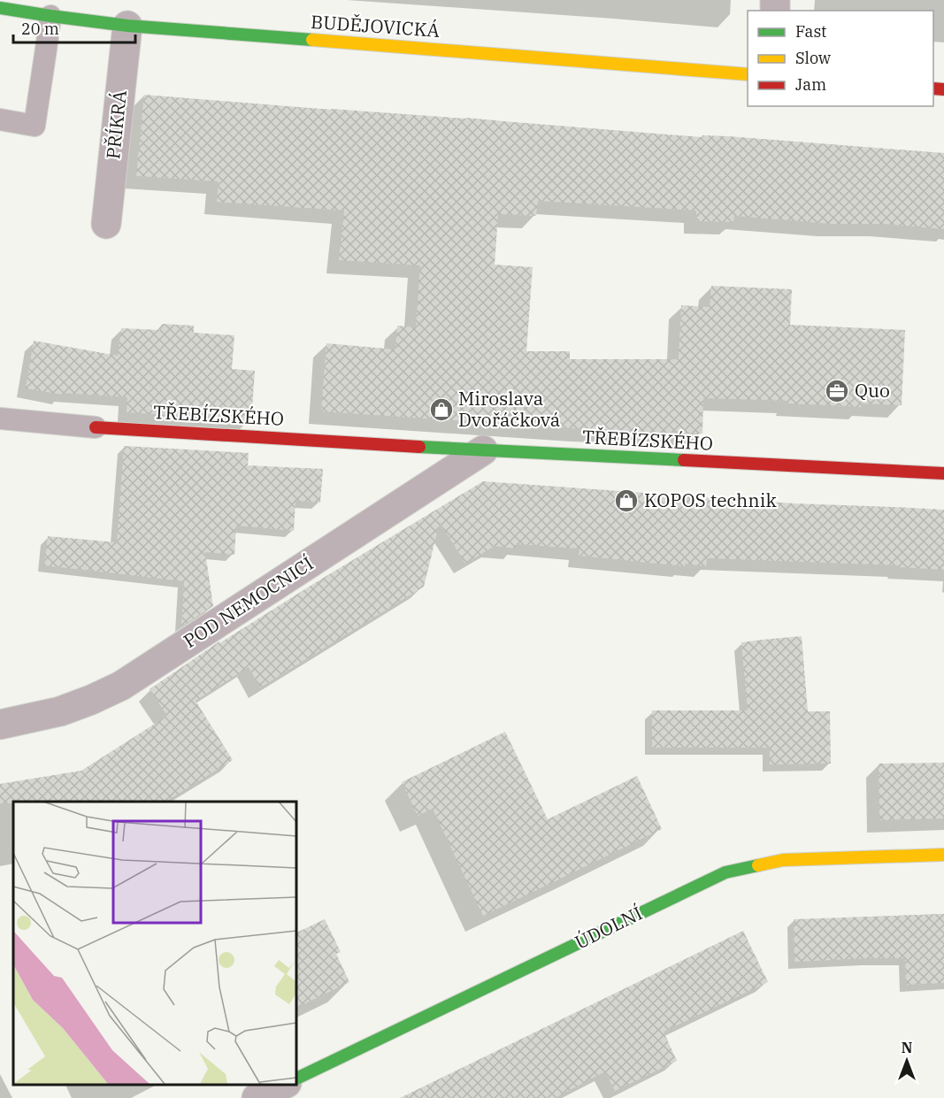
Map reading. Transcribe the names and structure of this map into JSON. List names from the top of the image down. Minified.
{"streets":{"street":["BUDĚJOVICKÁ","PŘÍKRÁ","TŘEBÍZSKÉHO","POD NEMOCNICÍ","ÚDOLNÍ"]},"crossings":[["BUDĚJOVICKÁ","PŘÍKRÁ"],["TŘEBÍZSKÉHO","POD NEMOCNICÍ"]],"places":{"office":["Quo"],"shop":["Miroslava Dvořáčková","KOPOS technik"]},"legend":["Fast","Slow","Jam"],"scale_bar":"20 m","north":"top"}
